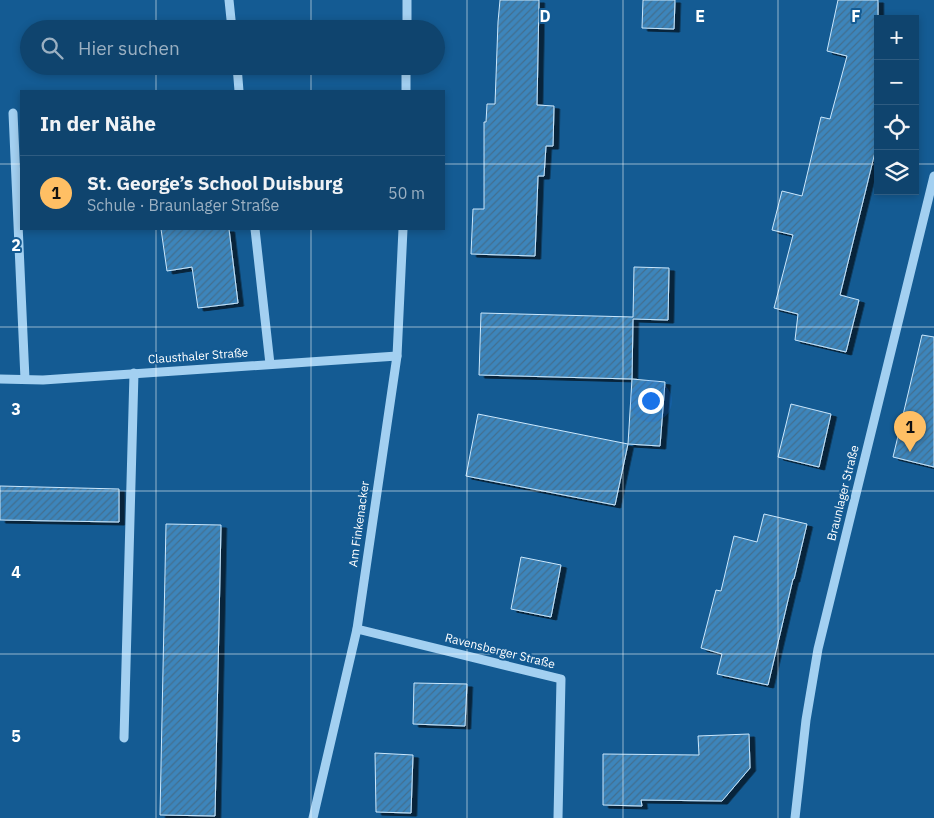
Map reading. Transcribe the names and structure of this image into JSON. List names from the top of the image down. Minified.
{"streets":{"street":["Clausthaler Straße","Braunlager Straße","Am Finkenacker","Ravensberger Straße"]},"crossings":[["Clausthaler Straße","Am Finkenacker"],["Am Finkenacker","Ravensberger Straße"]],"page":{"map_buttons":["+","−"],"search":"Hier suchen","heading":"In der Nähe","list":[{"mark":"1","name":"St. George’s School Duisburg","note":"Schule · Braunlager Straße","value":"50 m"}],"pins":"1"},"grid":{"columns":["D","E","F"],"rows":["2","3","4","5"]}}
